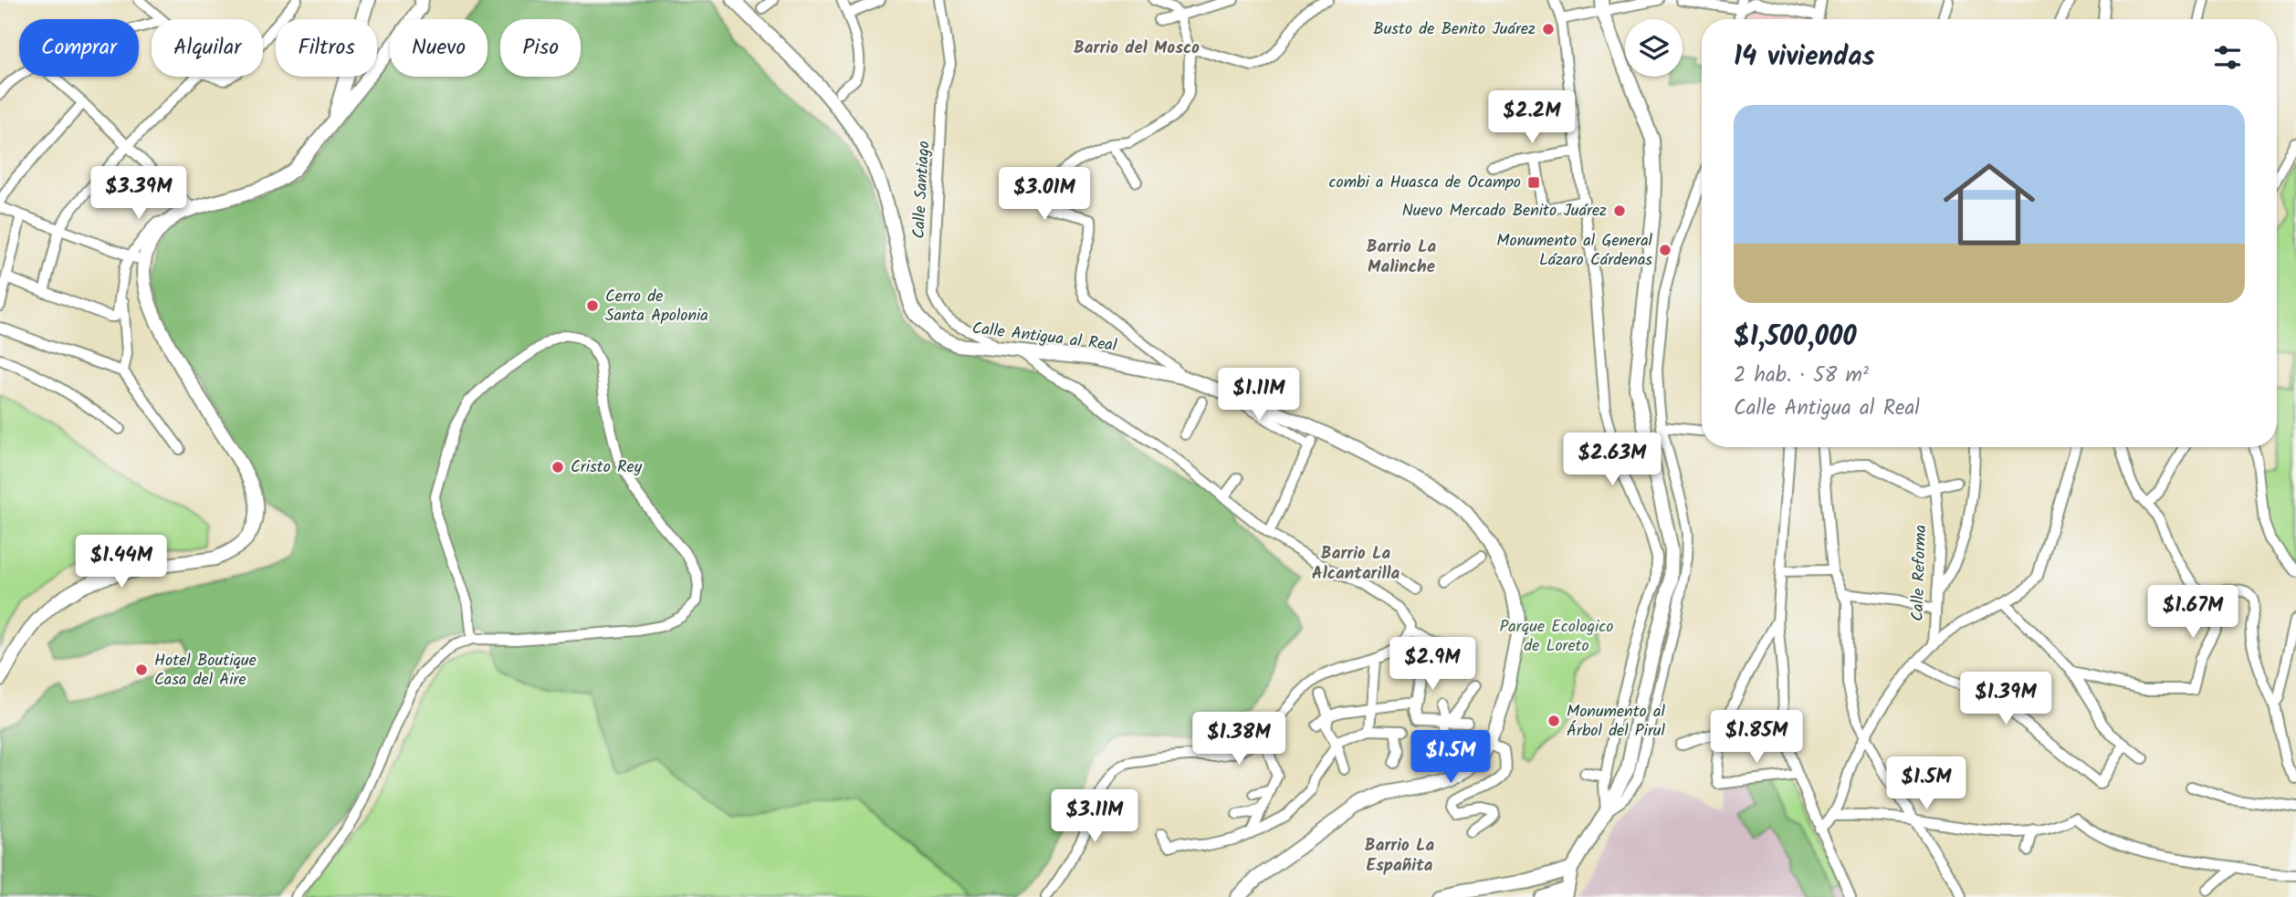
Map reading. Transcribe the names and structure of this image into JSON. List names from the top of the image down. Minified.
{"streets":{"main road":["Calle Antigua al Real"],"street":["Calle Santiago","Calle Reforma"]},"crossings":[["Calle Santiago","Calle Antigua al Real"]],"districts":["Barrio del Mosco","Barrio La Malinche","Barrio La Alcantarilla","Barrio La Españita"],"parks":["Parque Ecologico de Loreto"],"places":{"other":["Busto de Benito Juárez","Nuevo Mercado Benito Juárez","Monumento al General Lázaro Cárdenas","Cerro de Santa Apolonia","Cristo Rey","Hotel Boutique Casa del Aire","Monumento al Árbol del Pirul"],"transit":["combi a Huasca de Ocampo"]},"page":{"chip":["Comprar","Alquilar","Filtros","Nuevo","Piso"],"heading":"14 viviendas","price":["$2.2M","$3.39M","$3.01M","$1.11M","$2.63M","$1.44M","$1.67M","$2.9M","$1.39M","$1.85M","$1.38M","$1.5M","$1.5M","$3.11M"],"list":[{"name":"$1,500,000","note":"2 hab. · 58 m² · Calle Antigua al Real"}]}}
